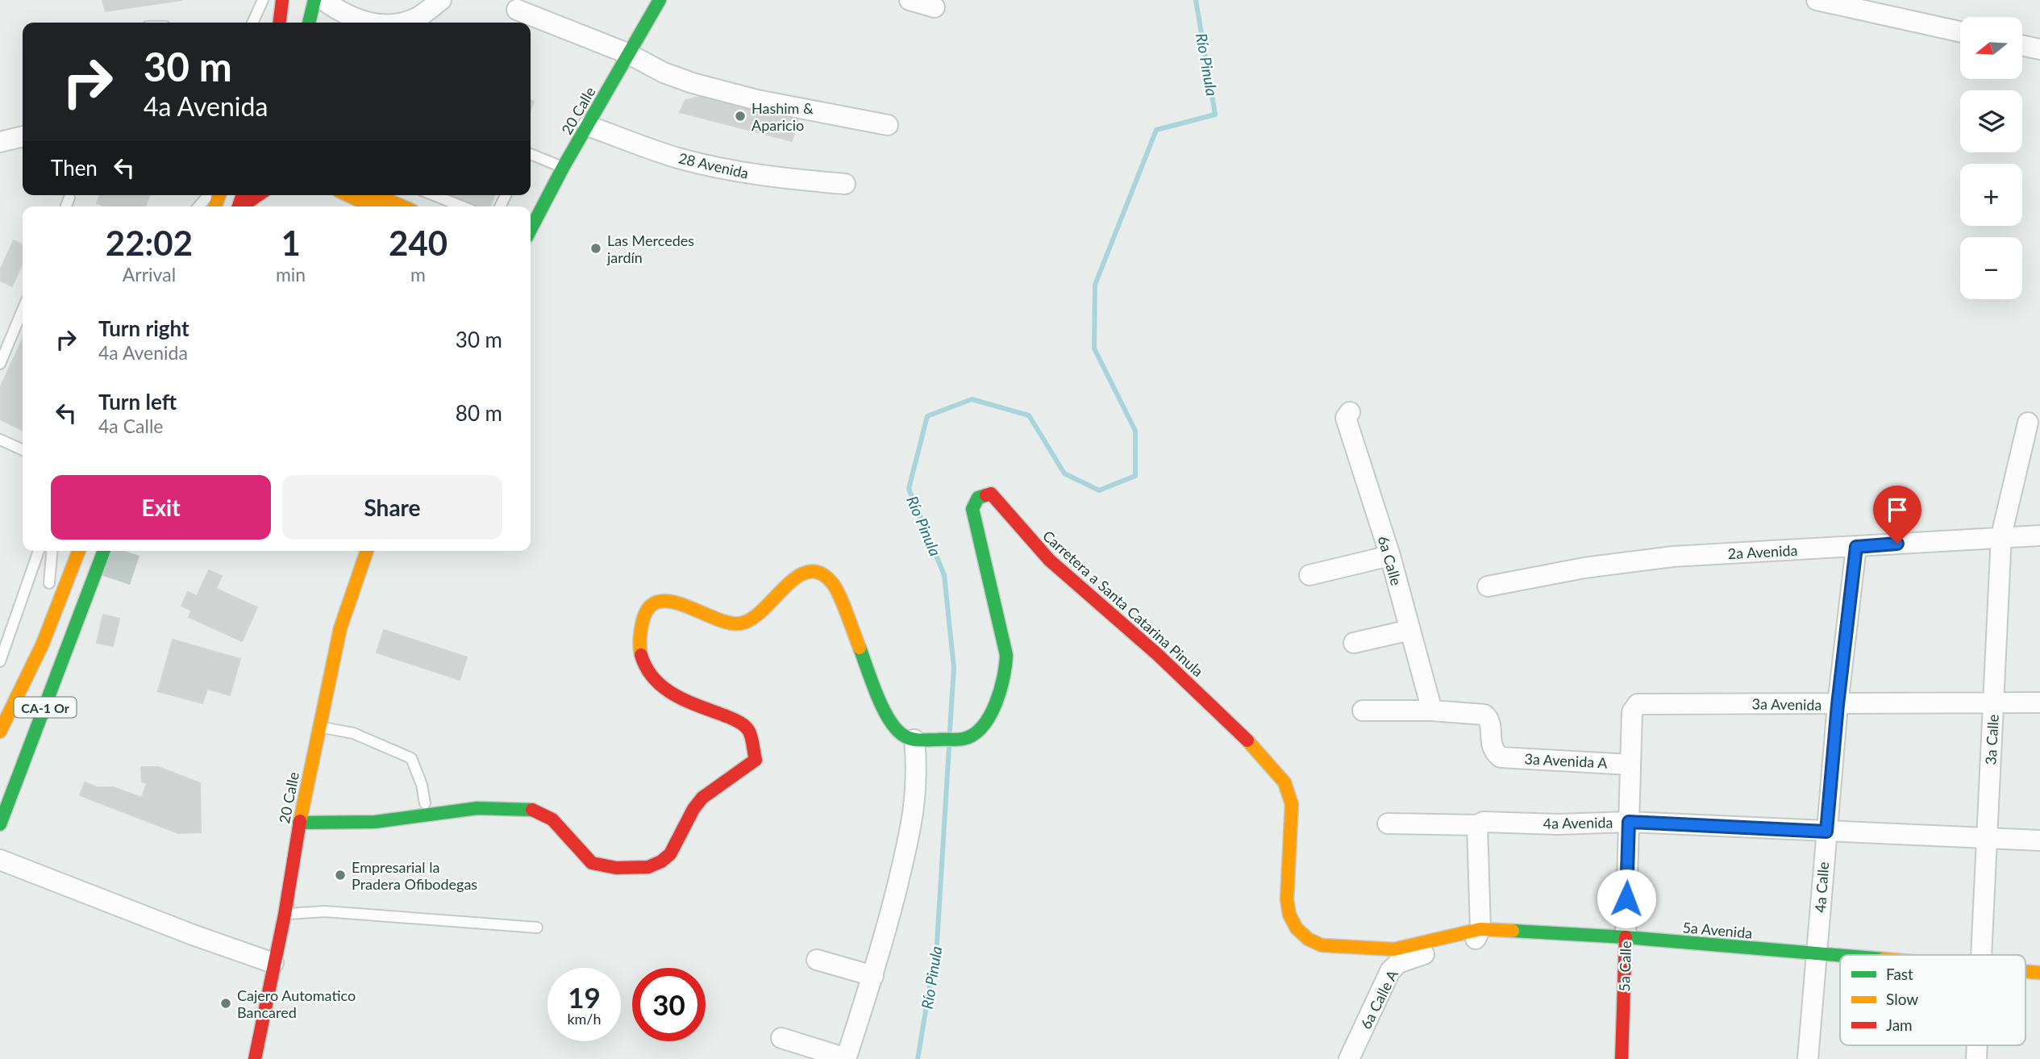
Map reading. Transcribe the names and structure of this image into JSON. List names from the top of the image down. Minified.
{"streets":{"main road":["20 Calle","Carretera a Santa Catarina Pinula","CA-1 Or","5a Avenida","5a Calle"],"street":["28 Avenida","2a Avenida","6a Calle","3a Avenida","3a Calle","3a Avenida A","4a Avenida","4a Calle","6a Calle A"]},"crossings":[["20 Calle","28 Avenida"],["2a Avenida","3a Calle"],["2a Avenida","4a Calle"],["6a Calle","3a Avenida A"],["Carretera a Santa Catarina Pinula","5a Avenida"],["3a Avenida","3a Calle"],["3a Avenida","4a Calle"],["3a Avenida","5a Calle"],["3a Calle","4a Avenida"],["3a Avenida A","5a Calle"],["4a Avenida","4a Calle"],["4a Avenida","5a Calle"],["4a Calle","5a Avenida"],["5a Avenida","5a Calle"],["5a Avenida","6a Calle A"]],"water":["Río Pinula"],"places":["Hashim & Aparicio","Las Mercedes jardín","Empresarial la Pradera Ofibodegas","Cajero Automatico Bancared"],"legend":["Fast","Slow","Jam"],"north":"left","page":{"map_buttons":["+","−"],"turn":["30 m","4a Avenida"],"then":"Then","eta":["22:02","Arrival","1","min","240","m"],"list":[{"name":"Turn right","note":"4a Avenida","value":"30 m"},{"name":"Turn left","note":"4a Calle","value":"80 m"}],"buttons":["Exit","Share"],"speed":"19 km/h","limit":"30"}}
